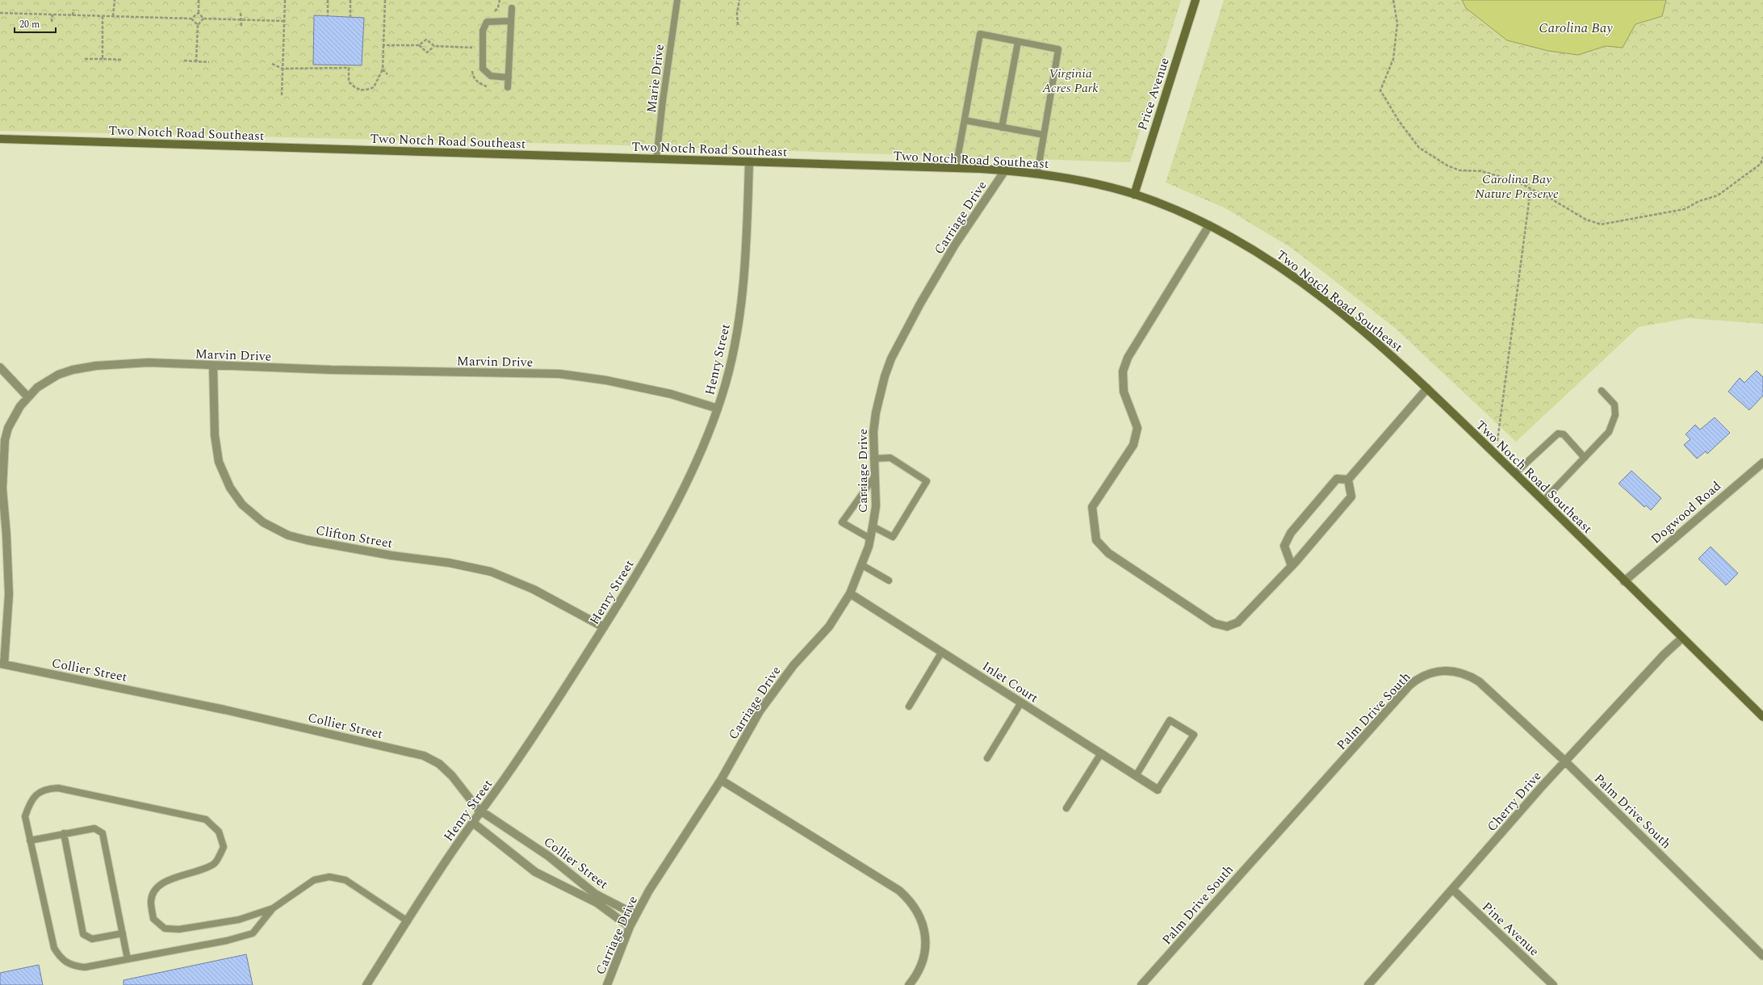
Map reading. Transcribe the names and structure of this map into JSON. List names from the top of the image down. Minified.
{"streets":{"street":["Price Avenue","Two Notch Road Southeast","Carriage Drive","Marvin Drive","Henry Street","Dogwood Road","Clifton Street","Collier Street","Inlet Court","Palm Drive South","Cherry Drive","Pine Avenue"],"lane":["Marie Drive"]},"crossings":[["Marie Drive","Two Notch Road Southeast"],["Price Avenue","Two Notch Road Southeast"],["Two Notch Road Southeast","Carriage Drive"],["Two Notch Road Southeast","Henry Street"],["Two Notch Road Southeast","Dogwood Road"],["Two Notch Road Southeast","Cherry Drive"],["Carriage Drive","Collier Street"],["Carriage Drive","Inlet Court"],["Marvin Drive","Henry Street"],["Marvin Drive","Clifton Street"],["Marvin Drive","Collier Street"],["Henry Street","Clifton Street"],["Henry Street","Collier Street"],["Palm Drive South","Cherry Drive"],["Cherry Drive","Pine Avenue"]],"water":["Carolina Bay"],"parks":["Virginia Acres Park","Carolina Bay Nature Preserve"],"scale_bar":"20 m"}
